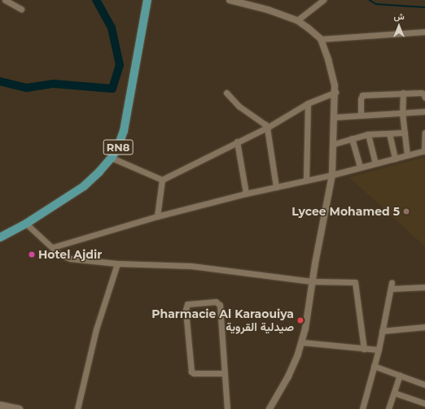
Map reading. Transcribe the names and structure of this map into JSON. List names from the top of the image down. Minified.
{"streets":{"main road":["RN8"]},"places":["Lycee Mohamed 5","Hotel Ajdir","Pharmacie Al Karaouiya صيدلية القروية"],"north":"top"}
